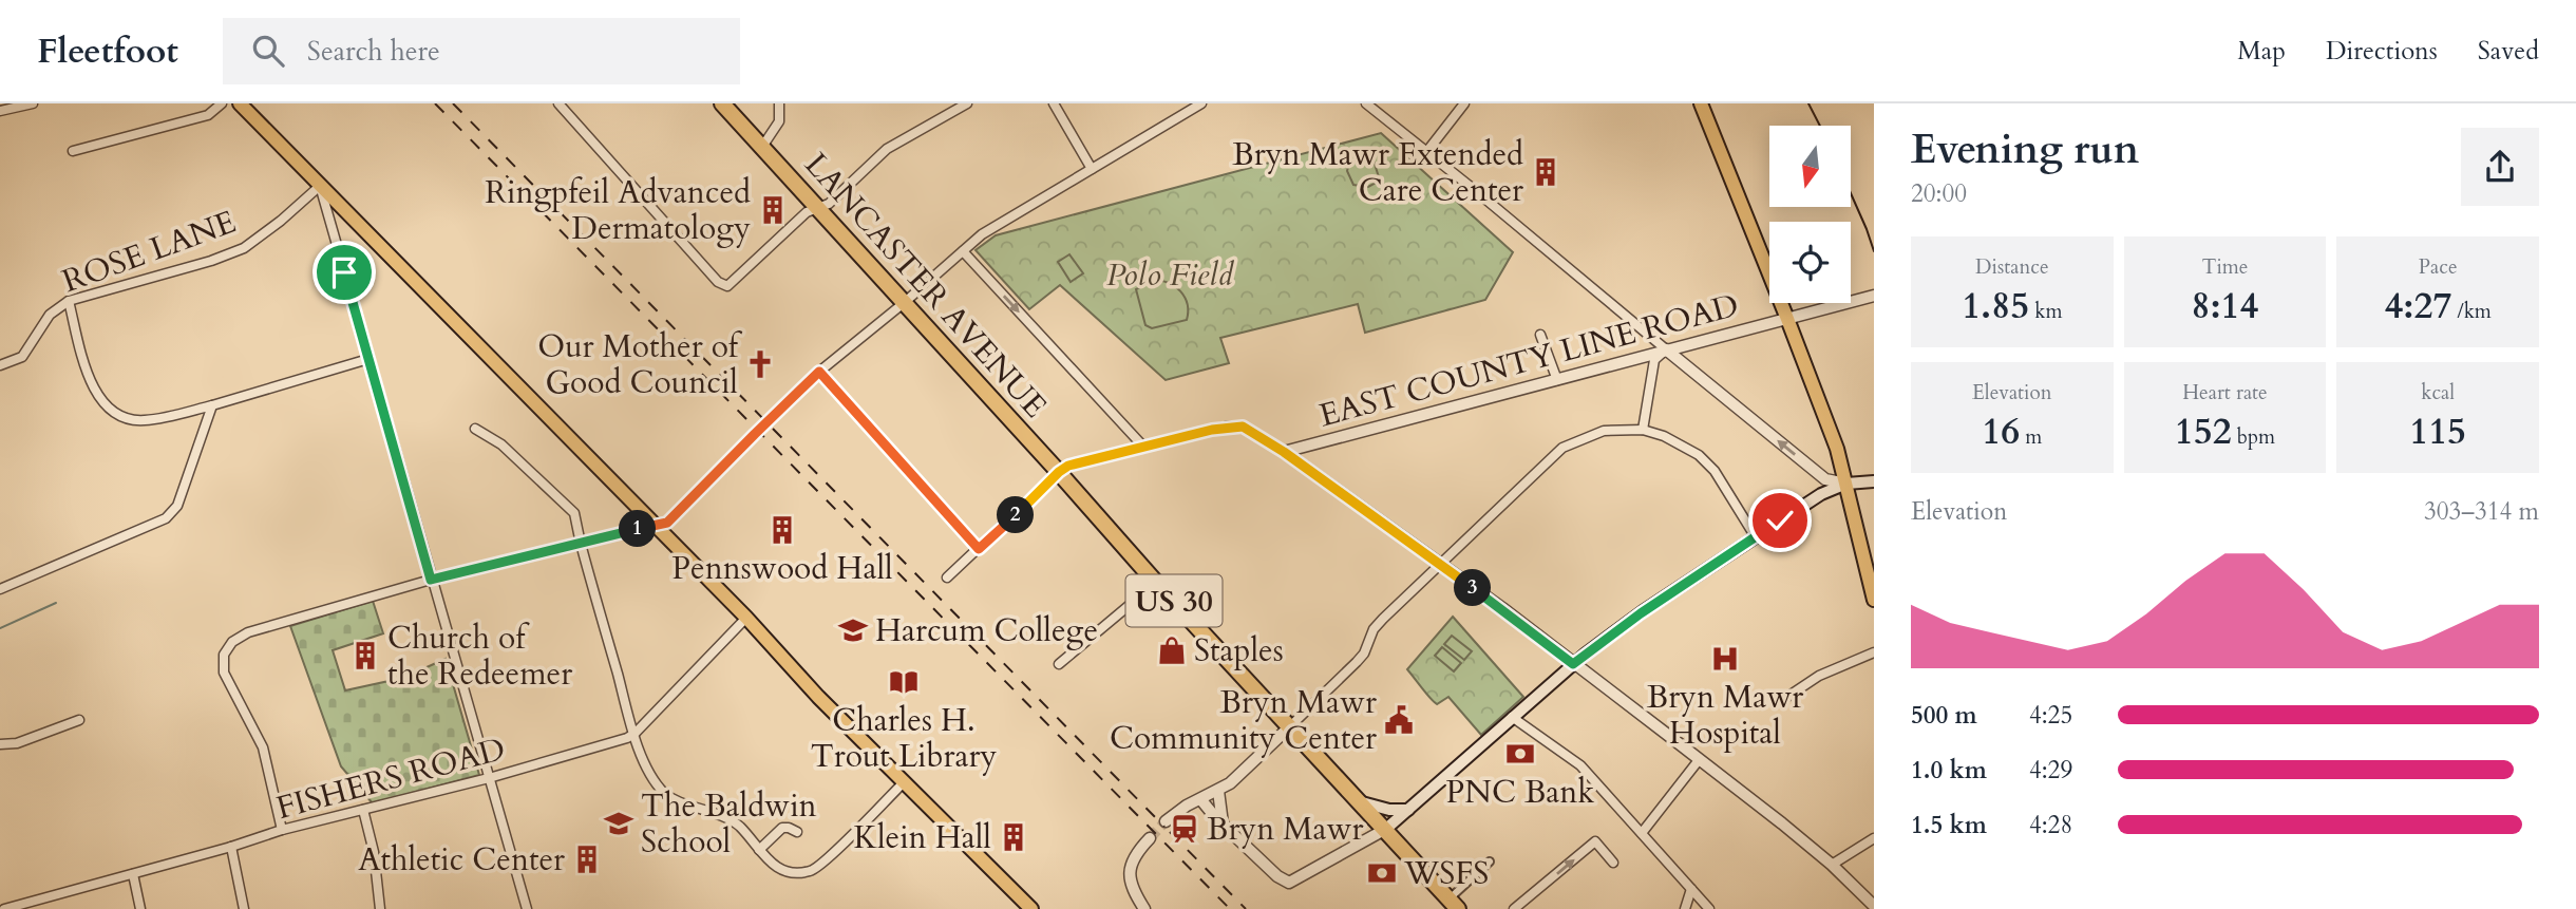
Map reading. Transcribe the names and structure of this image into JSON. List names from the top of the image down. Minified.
{"streets":{"highway":["LANCASTER AVENUE","US 30"],"street":["ROSE LANE","EAST COUNTY LINE ROAD","FISHERS ROAD"]},"crossings":[["LANCASTER AVENUE","US 30"]],"parks":["Polo Field"],"places":{"building":["Bryn Mawr Extended Care Center","Ringpfeil Advanced Dermatology","Pennswood Hall","Church of the Redeemer","Klein Hall","Athletic Center"],"church":["Our Mother of Good Council"],"school or university":["Harcum College","The Baldwin School"],"shop":["Staples"],"hospital":["Bryn Mawr Hospital"],"library":["Charles H. Trout Library"],"public building":["Bryn Mawr Community Center"],"bank":["PNC Bank","WSFS"],"station":["Bryn Mawr"]},"north":"bottom","page":{"header":"Fleetfoot","search":"Search here","nav":["Map","Directions","Saved"],"heading":["Evening run","20:00"],"stats":[["Distance","1.85 km"],["Time","8:14"],["Pace","4:27 /km"],["Elevation","16 m"],["Heart rate","152 bpm"],["kcal","115"]],"chart":["Elevation","303–314 m"],"pins":["2","1","3"],"list":[{"name":"500 m","note":"4:25"},{"name":"1.0 km","note":"4:29"},{"name":"1.5 km","note":"4:28"}]}}
